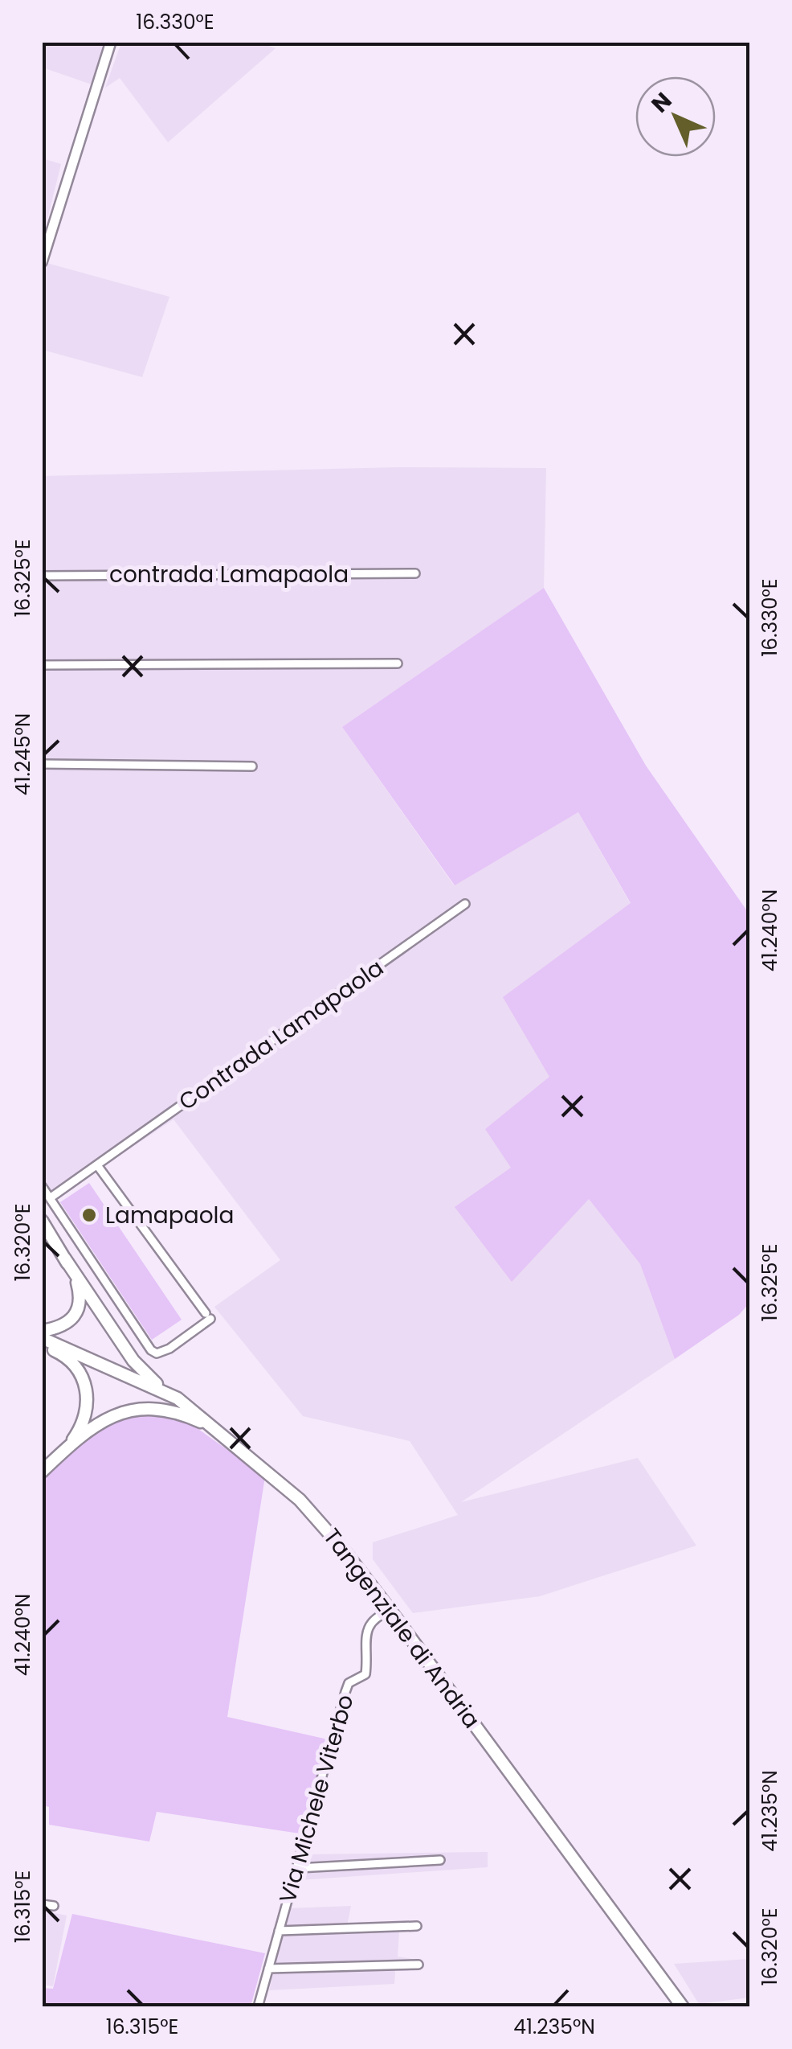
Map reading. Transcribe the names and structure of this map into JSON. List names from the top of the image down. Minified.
{"streets":{"main road":["Tangenziale di Andria"],"street":["contrada Lamapaola","Contrada Lamapaola","Via Michele Viterbo"]},"crossings":[["Tangenziale di Andria","Via Michele Viterbo"]],"places":["Lamapaola"],"north":"top left","coordinates":["16.330°E","16.325°E","41.245°N","41.240°N","16.320°E","41.235°N","16.315°E"]}
